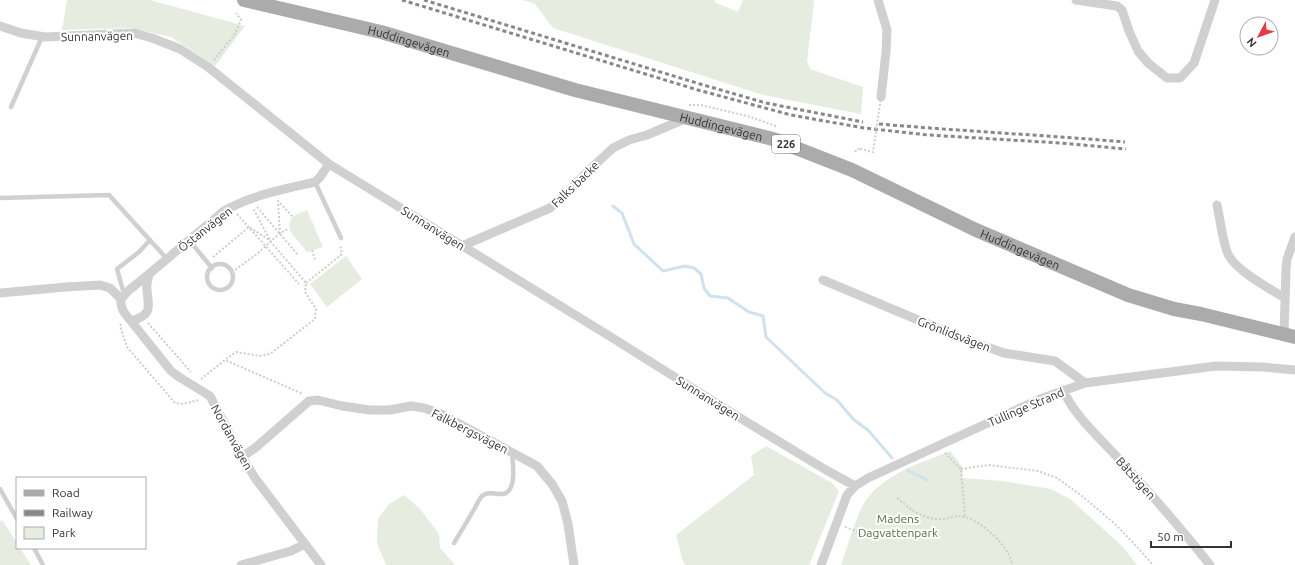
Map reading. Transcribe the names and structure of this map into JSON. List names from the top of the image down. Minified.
{"streets":{"main road":["Huddingevägen","226"],"street":["Sunnanvägen","Falks backe","Östanvägen","Grönlidsvägen","Tullinge Strand","Falkbergsvägen","Nordanvägen","Båtstigen"]},"crossings":[["Sunnanvägen","Falks backe"],["Sunnanvägen","Tullinge Strand"],["Huddingevägen","Falks backe"],["Grönlidsvägen","Tullinge Strand"],["Tullinge Strand","Båtstigen"]],"parks":["Madens Dagvattenpark"],"legend":["Road","Railway","Park"],"scale_bar":"50 m","north":"bottom left"}
